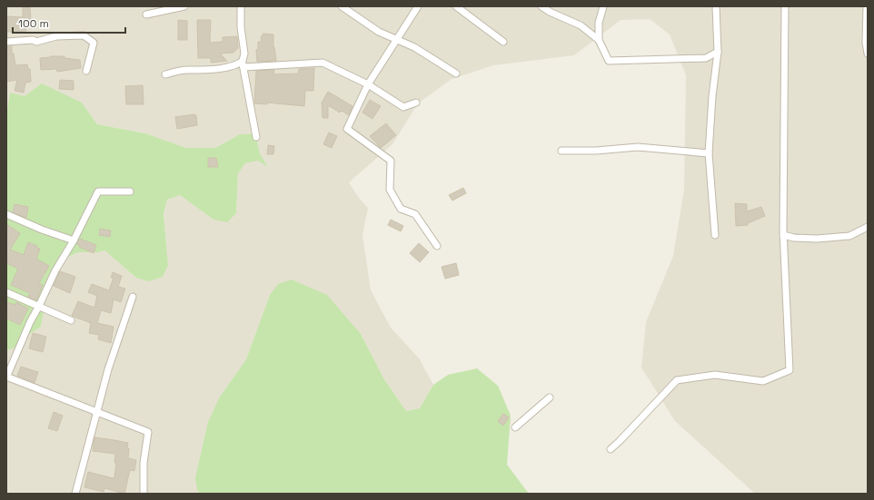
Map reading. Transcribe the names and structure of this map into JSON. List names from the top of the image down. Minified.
{"scale_bar":"100 m"}
